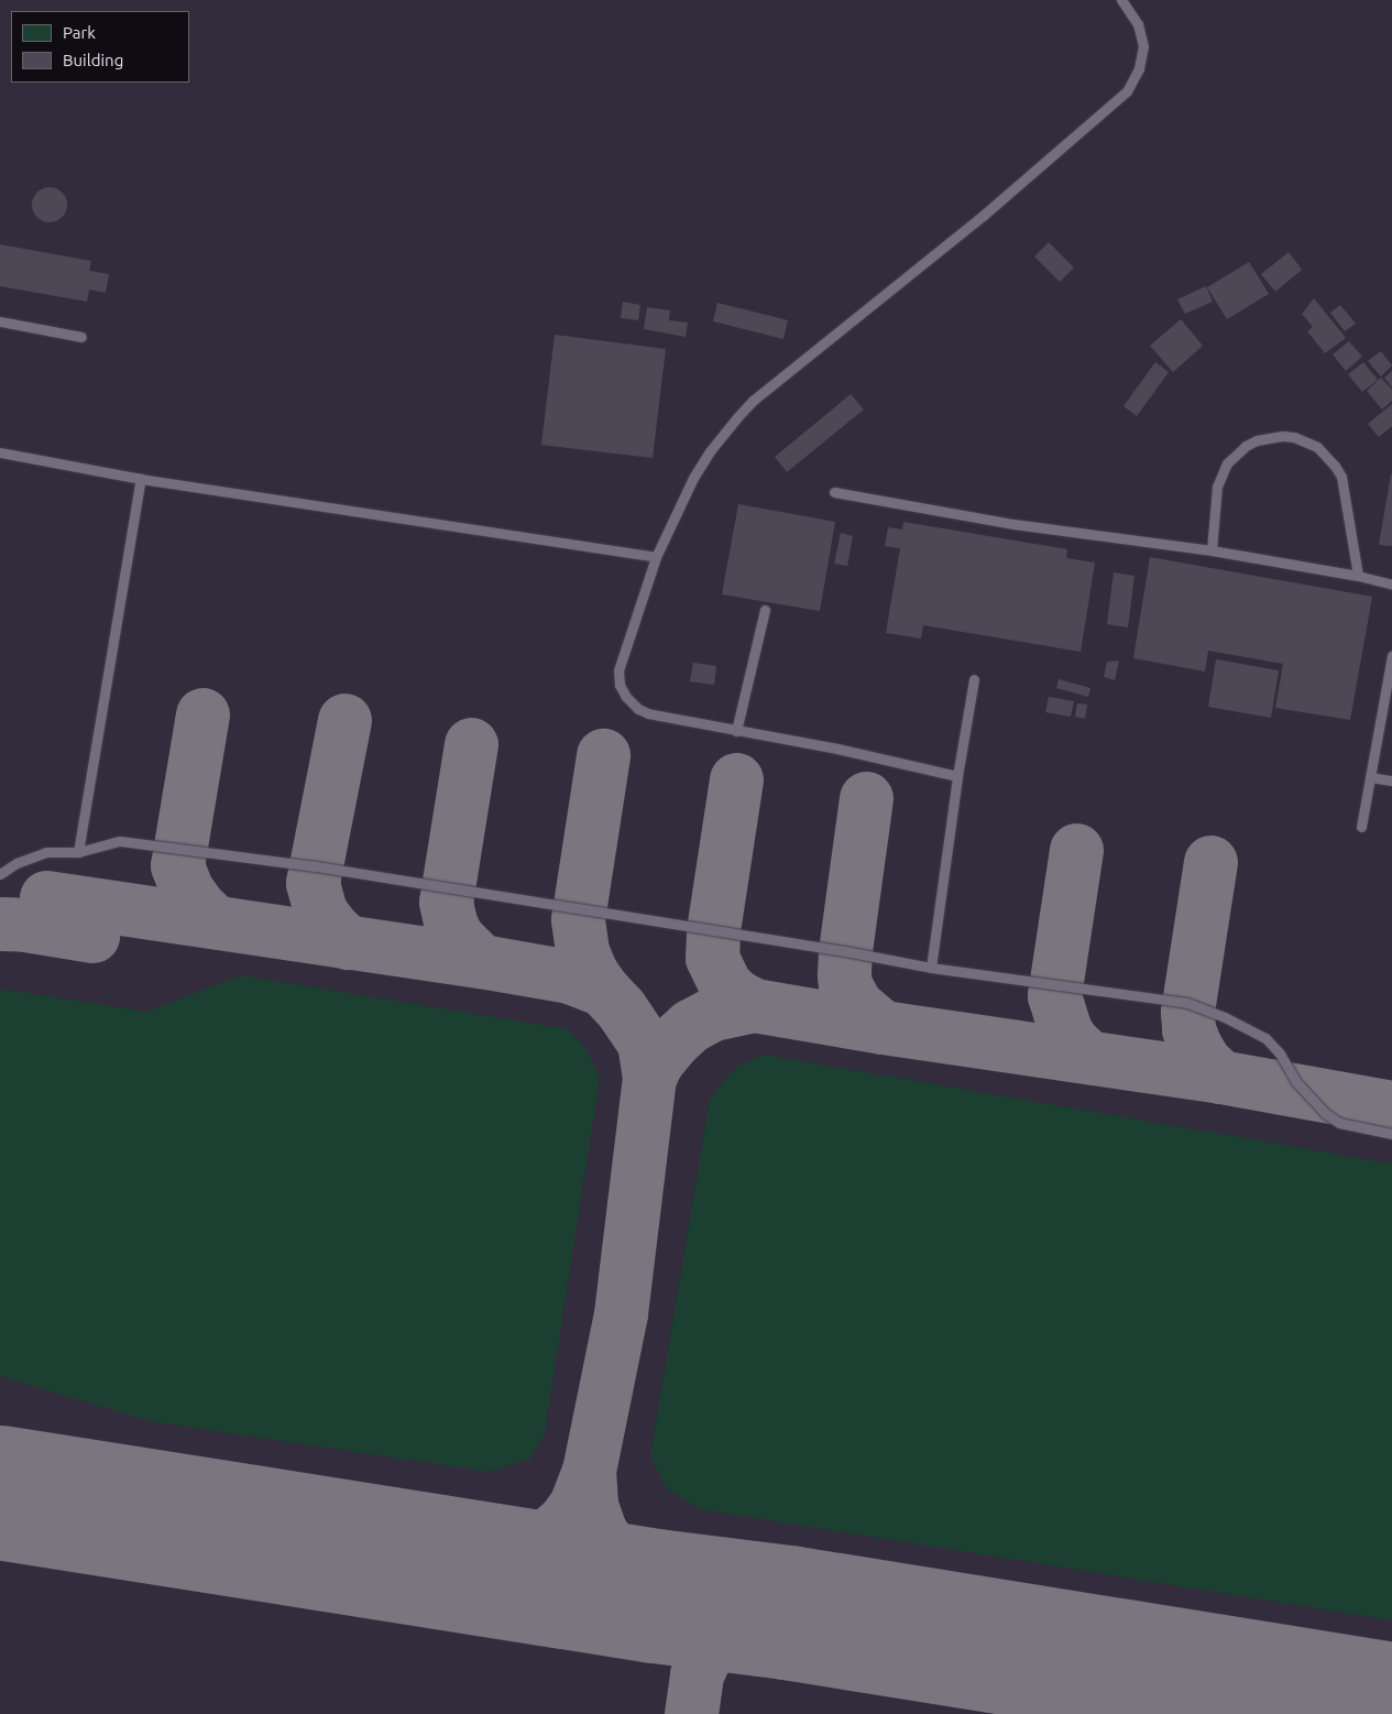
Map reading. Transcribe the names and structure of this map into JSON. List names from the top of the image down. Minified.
{"legend":["Park","Building"]}
